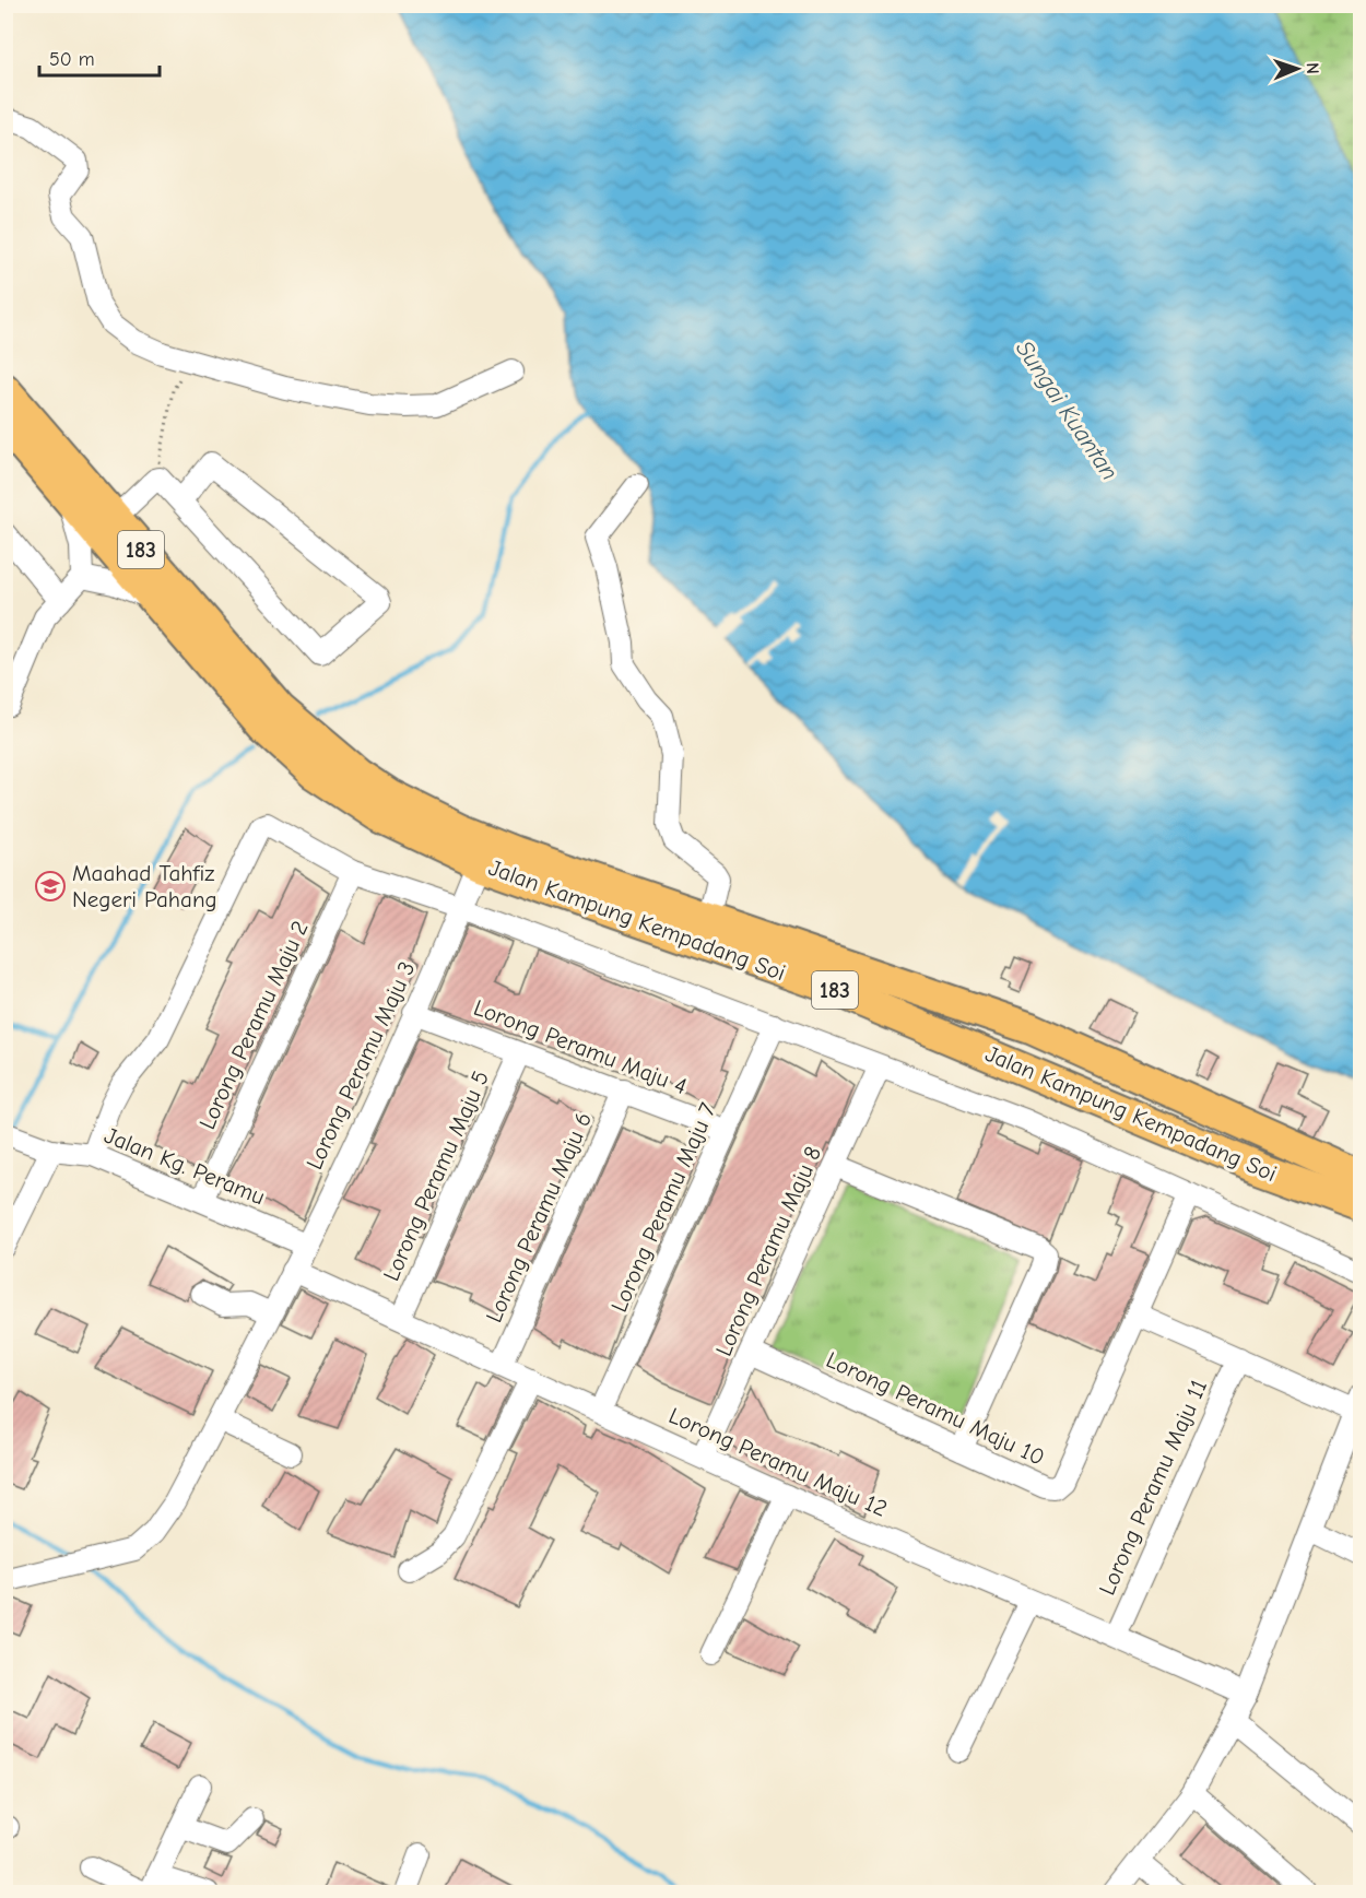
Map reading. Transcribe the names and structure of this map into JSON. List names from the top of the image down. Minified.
{"streets":{"highway":["183","Jalan Kampung Kempadang Soi"],"street":["Lorong Peramu Maju 2","Lorong Peramu Maju 4","Lorong Peramu Maju 3","Jalan Kg. Peramu","Lorong Peramu Maju 5","Lorong Peramu Maju 7","Lorong Peramu Maju 6","Lorong Peramu Maju 8","Lorong Peramu Maju 10","Lorong Peramu Maju 12","Lorong Peramu Maju 11"]},"crossings":[["183","Jalan Kampung Kempadang Soi"],["Jalan Kampung Kempadang Soi","Lorong Peramu Maju 3"],["Lorong Peramu Maju 2","Jalan Kg. Peramu"],["Lorong Peramu Maju 4","Lorong Peramu Maju 3"],["Lorong Peramu Maju 4","Lorong Peramu Maju 5"],["Lorong Peramu Maju 4","Lorong Peramu Maju 7"],["Lorong Peramu Maju 4","Lorong Peramu Maju 6"],["Lorong Peramu Maju 3","Jalan Kg. Peramu"],["Lorong Peramu Maju 3","Lorong Peramu Maju 12"],["Lorong Peramu Maju 5","Lorong Peramu Maju 12"],["Lorong Peramu Maju 7","Lorong Peramu Maju 12"],["Lorong Peramu Maju 6","Lorong Peramu Maju 12"],["Lorong Peramu Maju 8","Lorong Peramu Maju 10"],["Lorong Peramu Maju 8","Lorong Peramu Maju 12"],["Lorong Peramu Maju 12","Lorong Peramu Maju 11"]],"water":["Sungai Kuantan"],"places":{"school or university":["Maahad Tahfiz Negeri Pahang"]},"scale_bar":"50 m","north":"right"}
